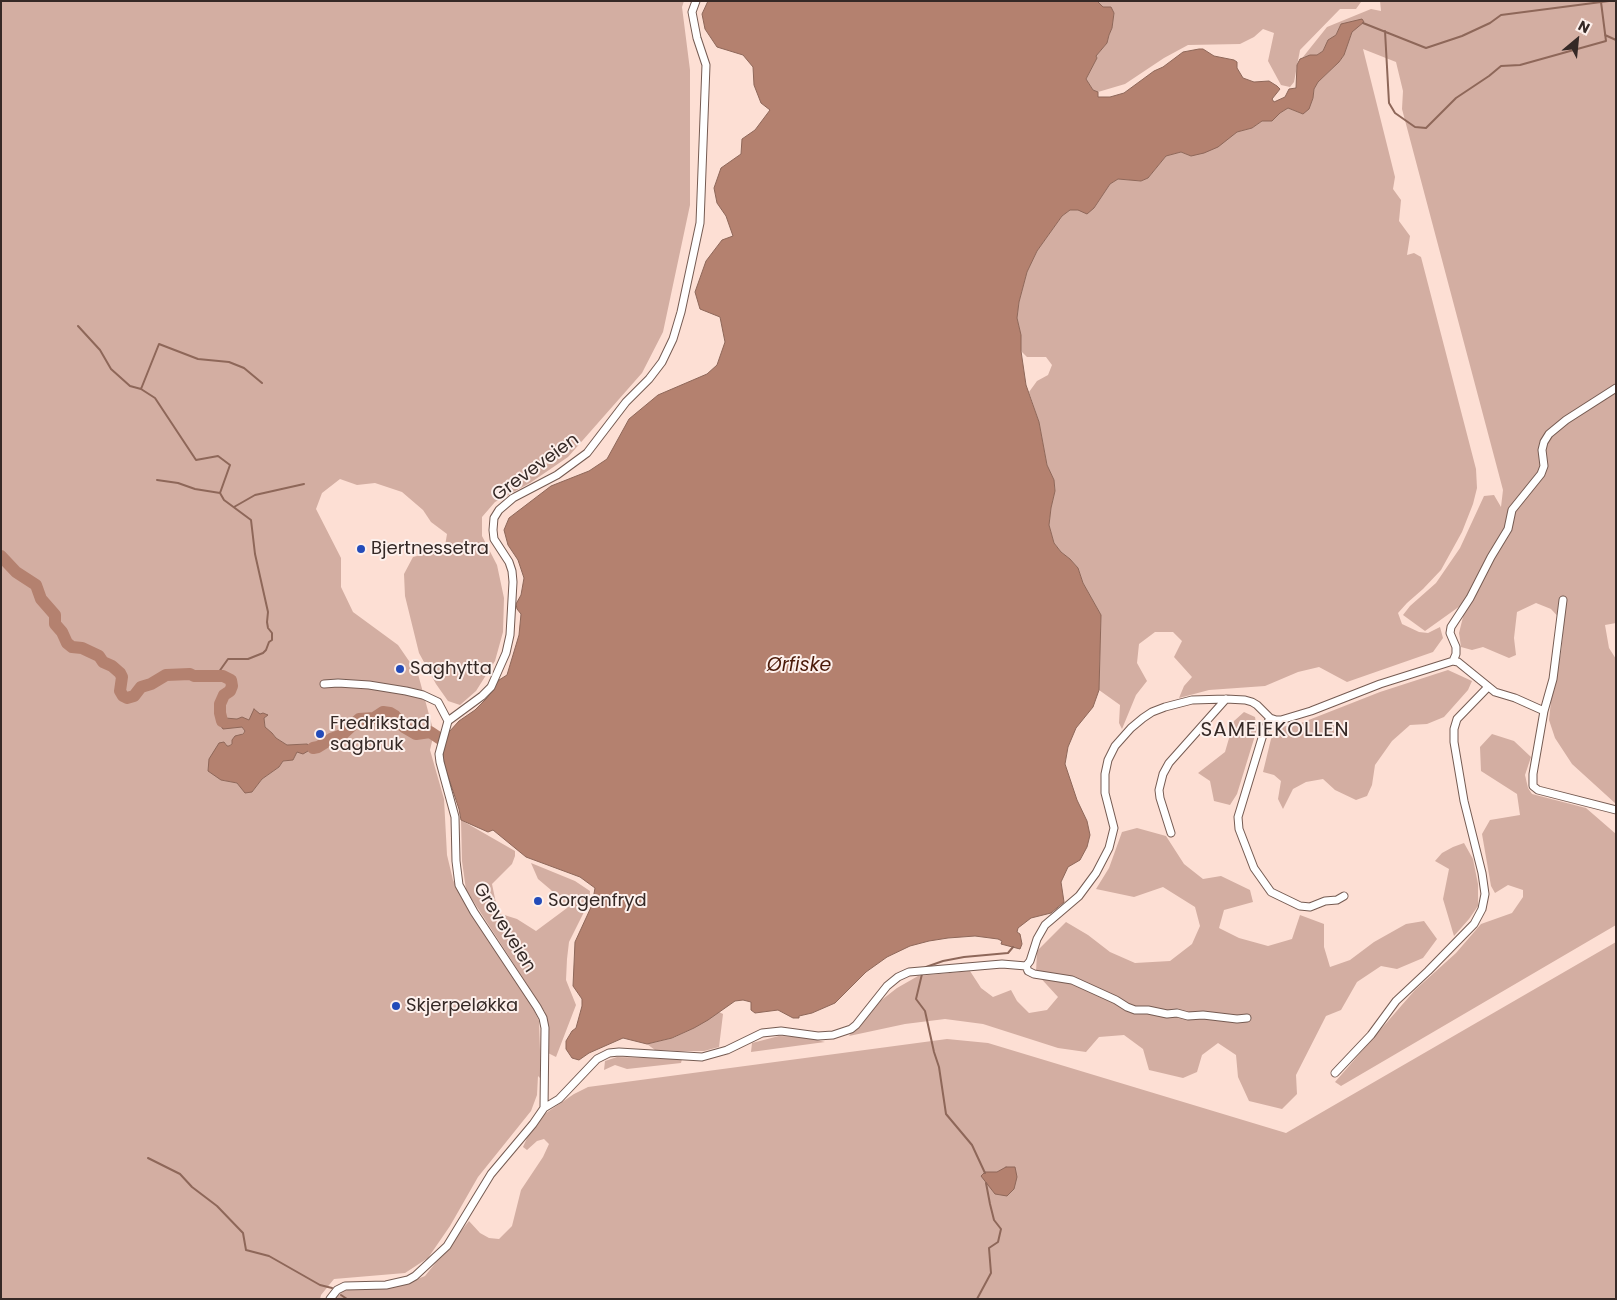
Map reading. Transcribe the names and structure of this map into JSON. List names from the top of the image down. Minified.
{"streets":{"street":["Greveveien"]},"districts":["SAMEIEKOLLEN"],"water":["Ørfiske"],"places":["Bjertnessetra","Saghytta","Fredrikstad sagbruk","Sorgenfryd","Skjerpeløkka"],"north":"top right"}
